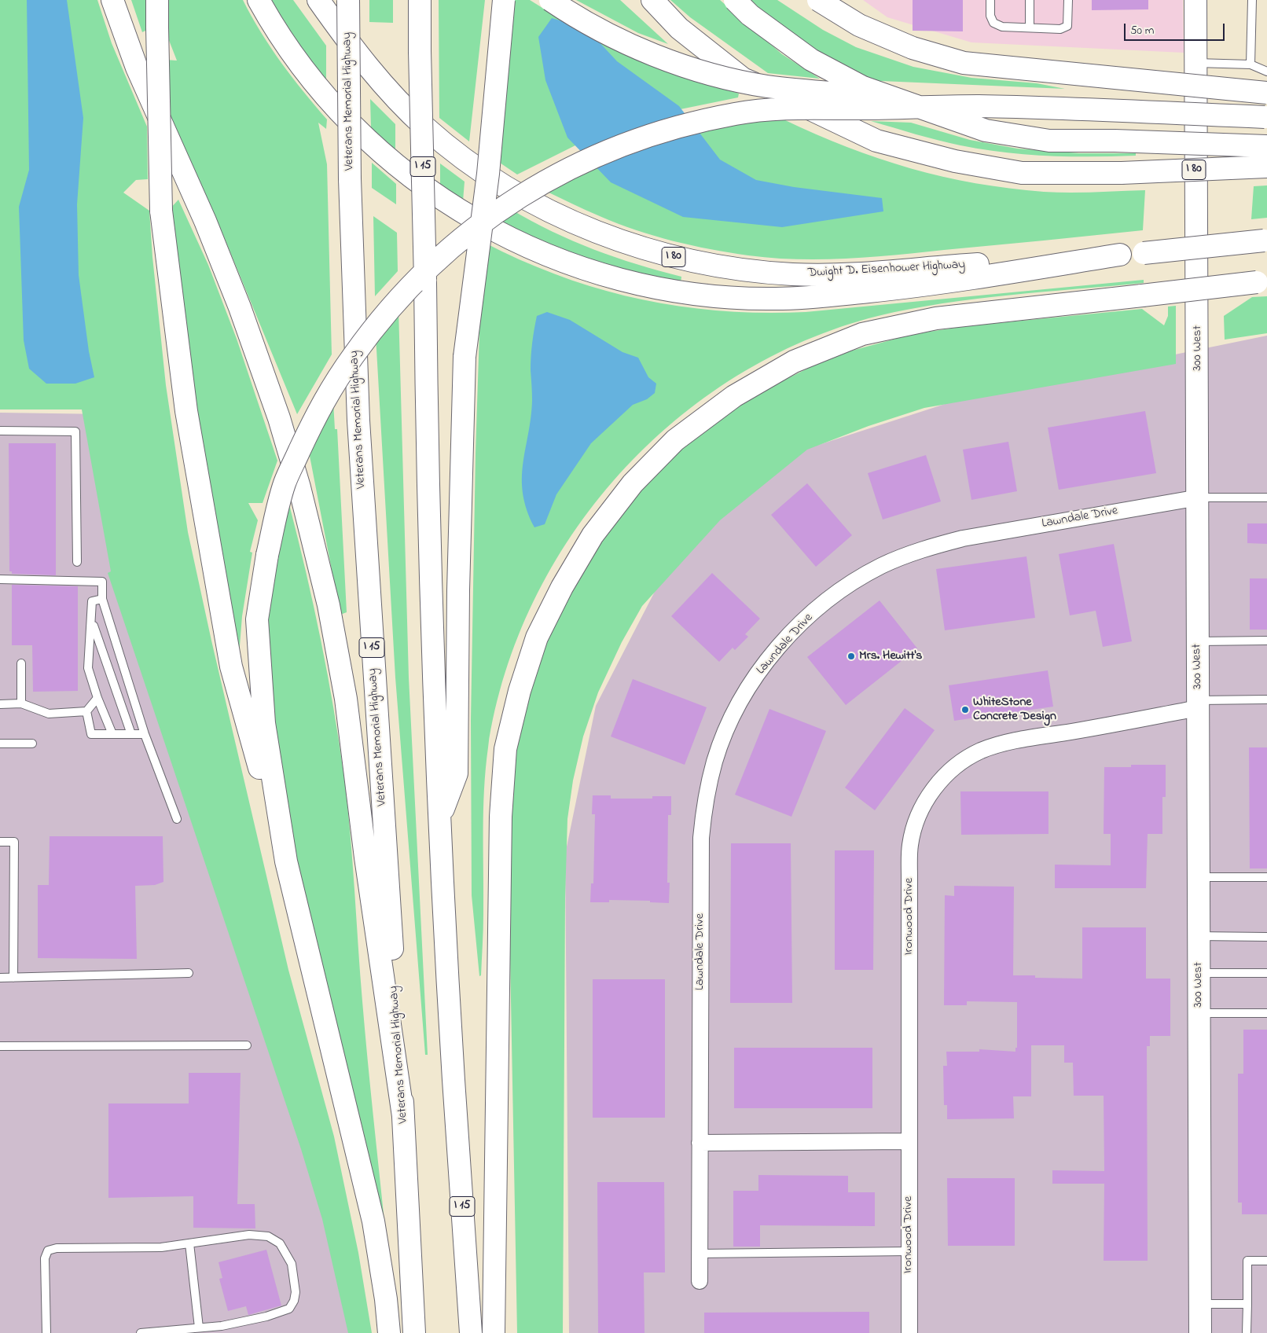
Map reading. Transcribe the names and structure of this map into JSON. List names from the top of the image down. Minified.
{"streets":{"main road":["Veterans Memorial Highway","I 15","I 80","Dwight D. Eisenhower Highway","300 West"],"street":["Lawndale Drive","Ironwood Drive"]},"crossings":[["300 West","Lawndale Drive"],["300 West","Ironwood Drive"]],"places":["Mrs. Hewitt's","WhiteStone Concrete Design"],"scale_bar":"50 m"}
